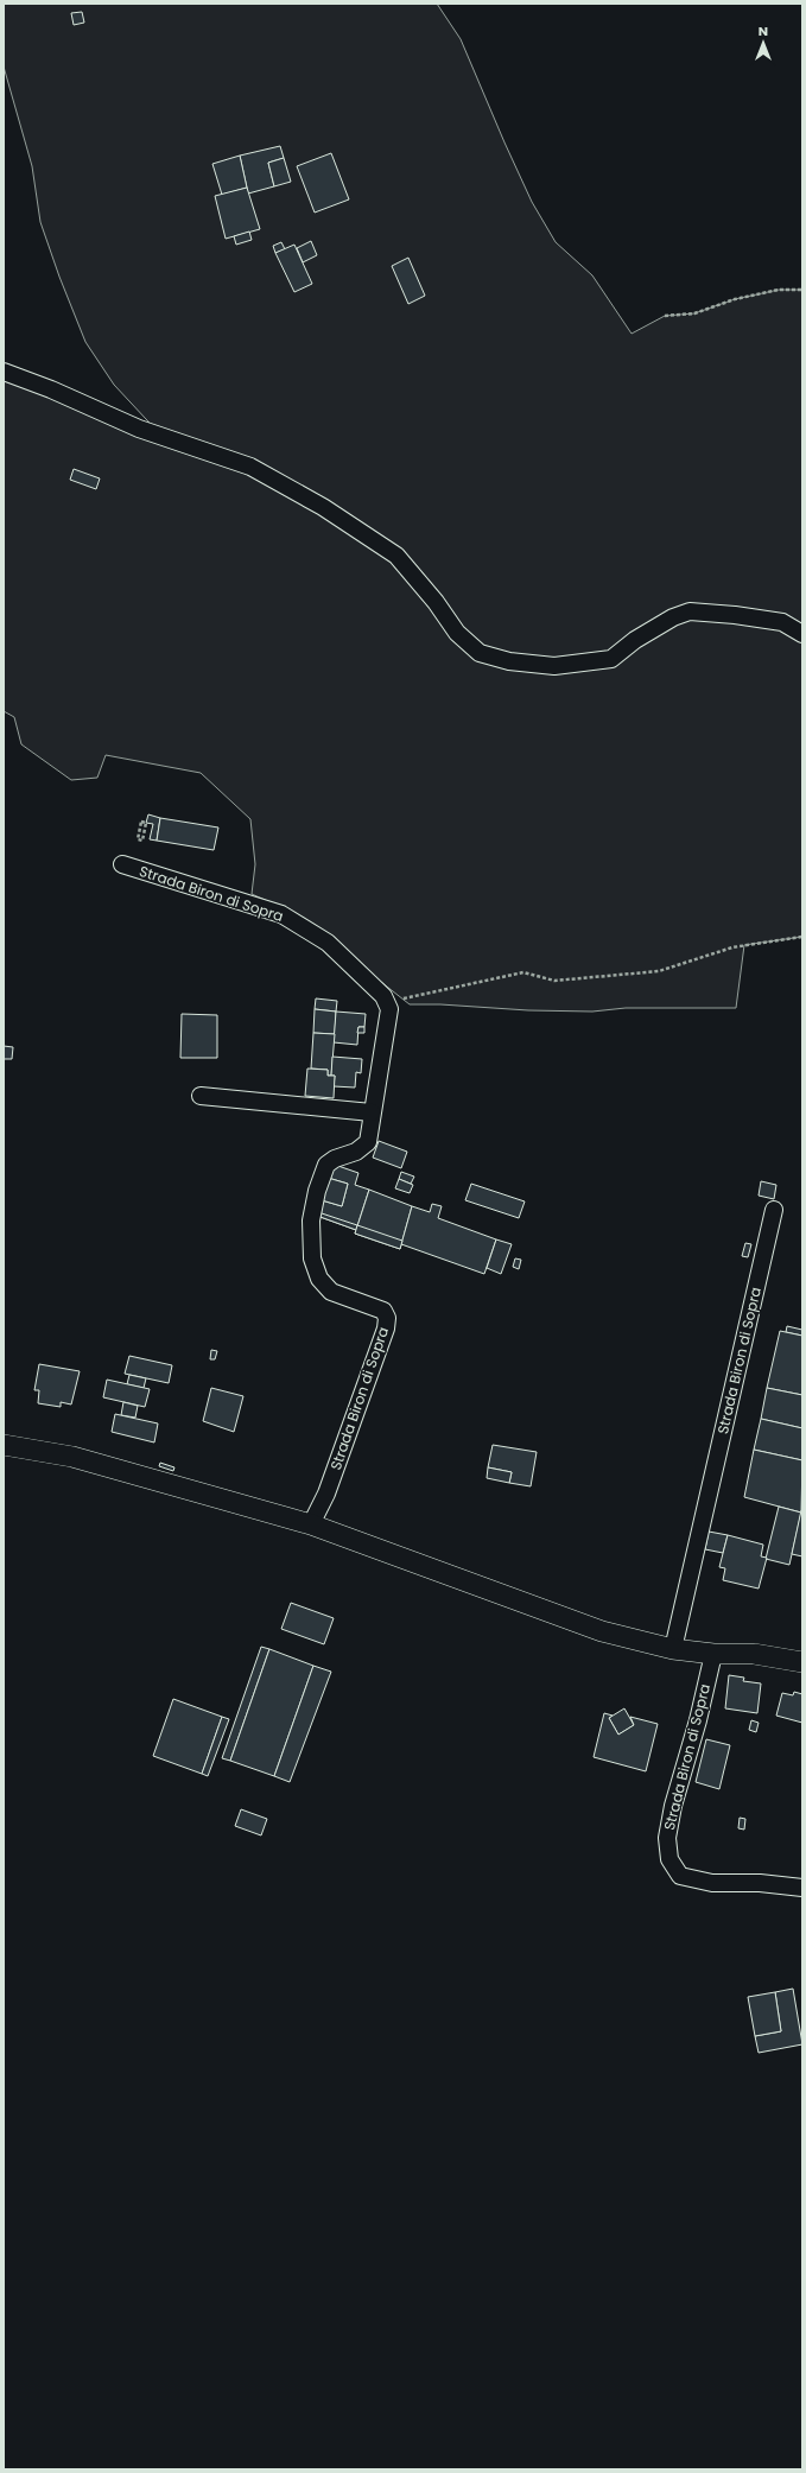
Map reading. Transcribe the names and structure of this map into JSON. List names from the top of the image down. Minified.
{"streets":{"street":["Strada Biron di Sopra"]},"north":"top"}
